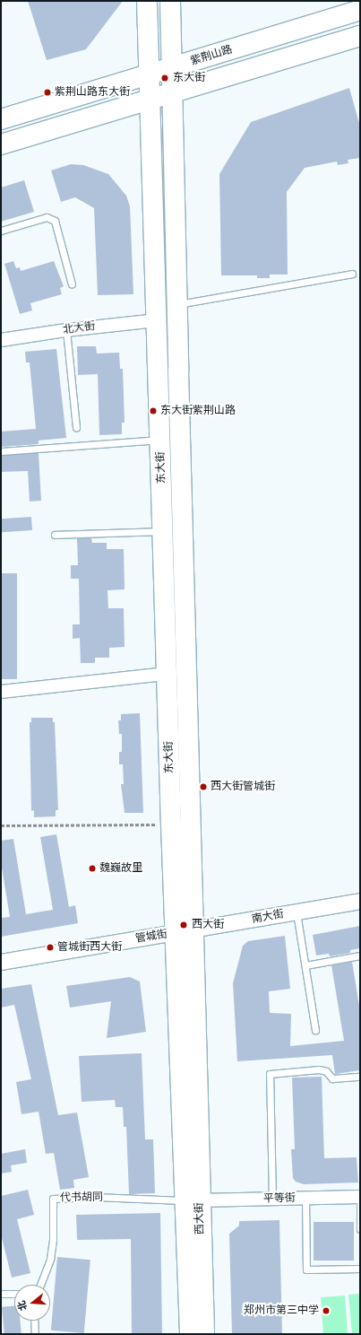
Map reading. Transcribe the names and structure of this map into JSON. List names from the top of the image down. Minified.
{"streets":{"main road":["紫荆山路","东大街","西大街"],"street":["北大街","南大街","管城街","平等街"],"lane":["代书胡同"]},"crossings":[["紫荆山路","东大街"],["北大街","东大街"],["东大街","南大街"],["东大街","管城街"],["东大街","西大街"],["南大街","管城街"],["南大街","西大街"],["管城街","西大街"],["代书胡同","平等街"],["代书胡同","西大街"],["平等街","西大街"]],"places":["东大街","紫荆山路东大街","东大街紫荆山路","西大街管城街","魏巍故里","西大街","管城街西大街","郑州市第三中学"],"north":"left"}
